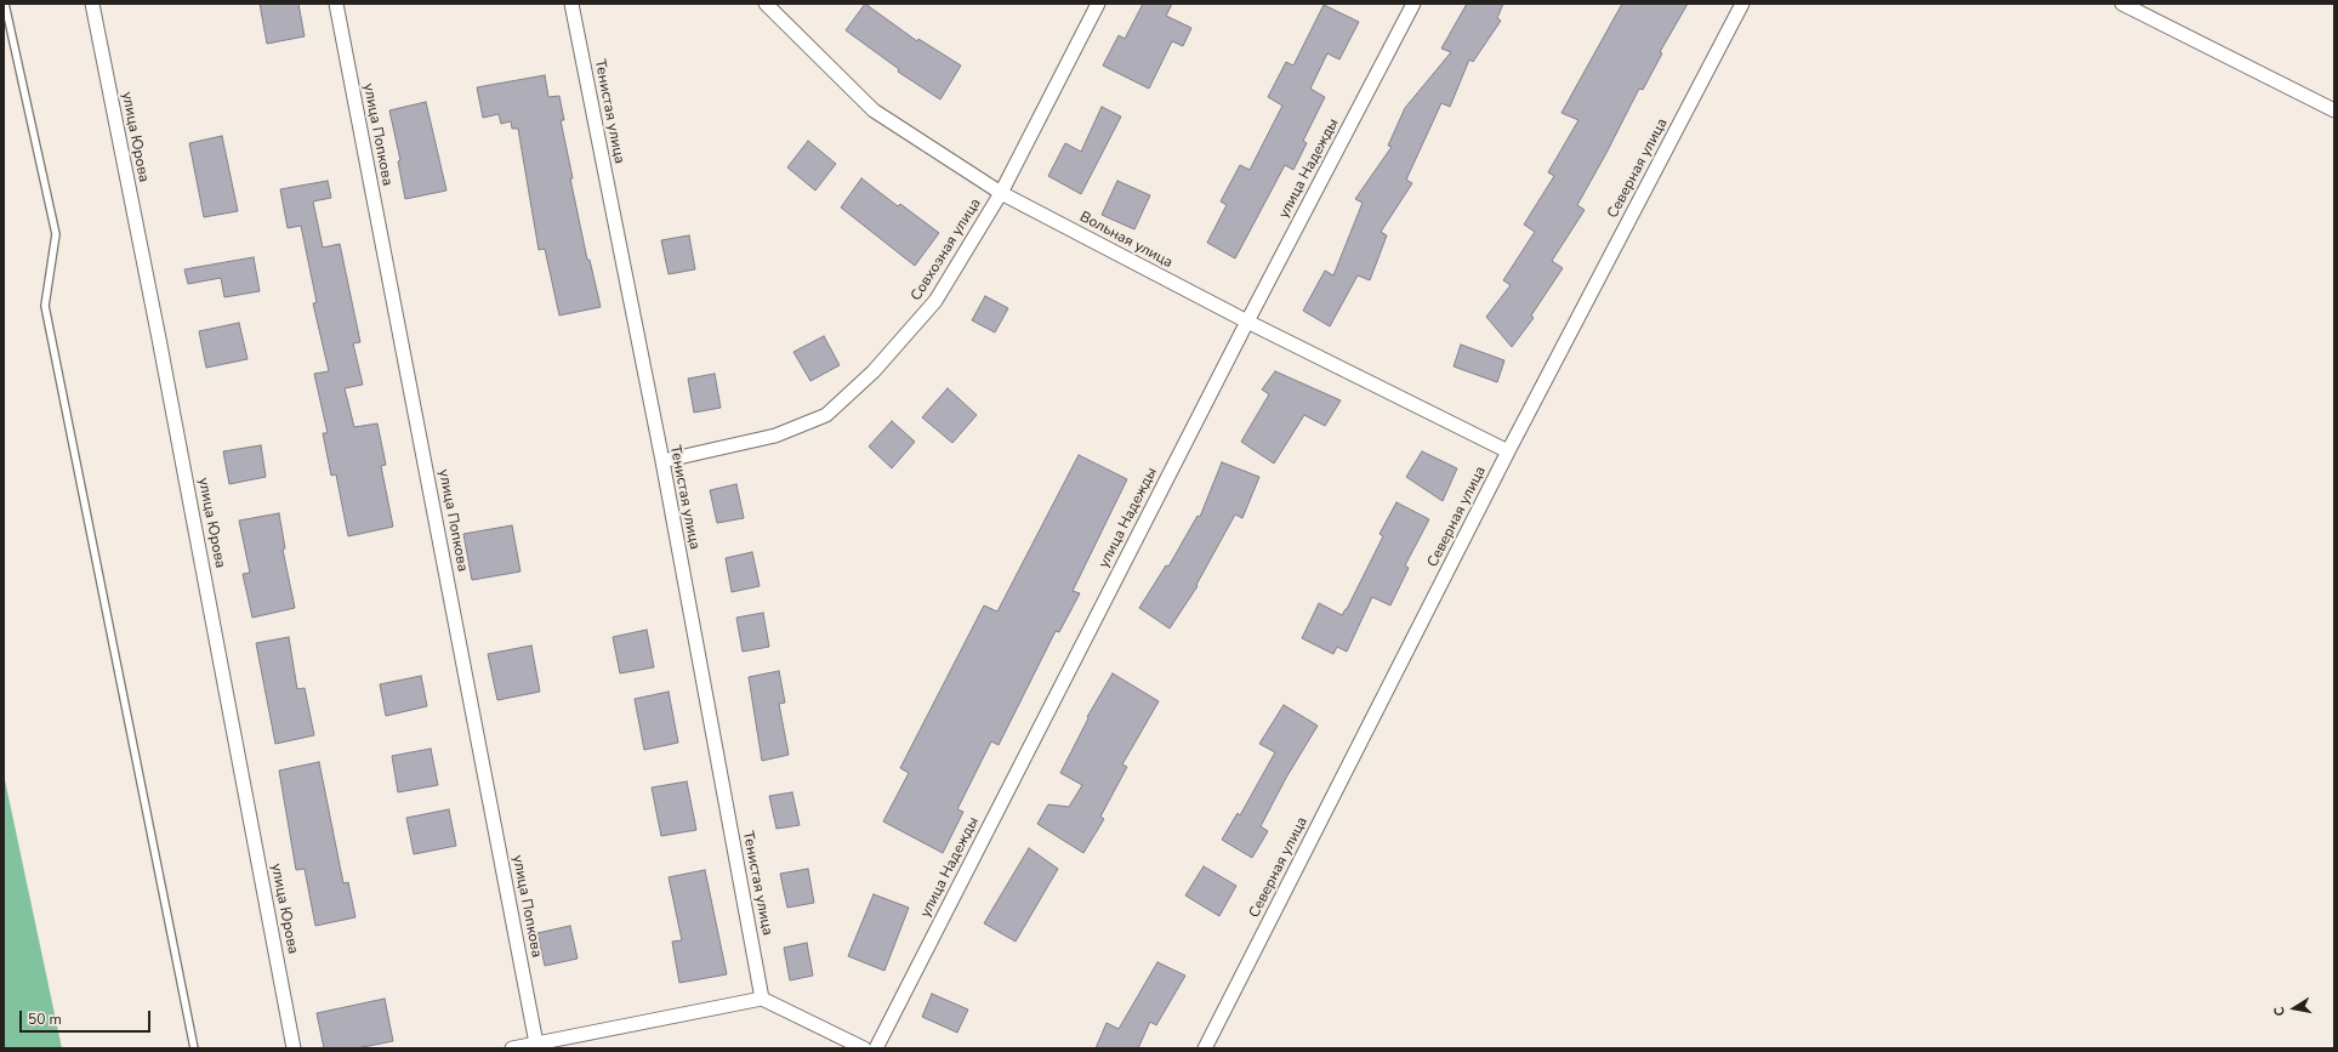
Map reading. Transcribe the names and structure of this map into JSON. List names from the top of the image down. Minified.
{"streets":{"street":["Тенистая улица","улица Попкова","улица Юрова","улица Надежды","Северная улица","Вольная улица","Совхозная улица"]},"crossings":[["Тенистая улица","Совхозная улица"],["улица Надежды","Вольная улица"],["Северная улица","Вольная улица"],["Вольная улица","Совхозная улица"]],"scale_bar":"50 m","north":"left"}
